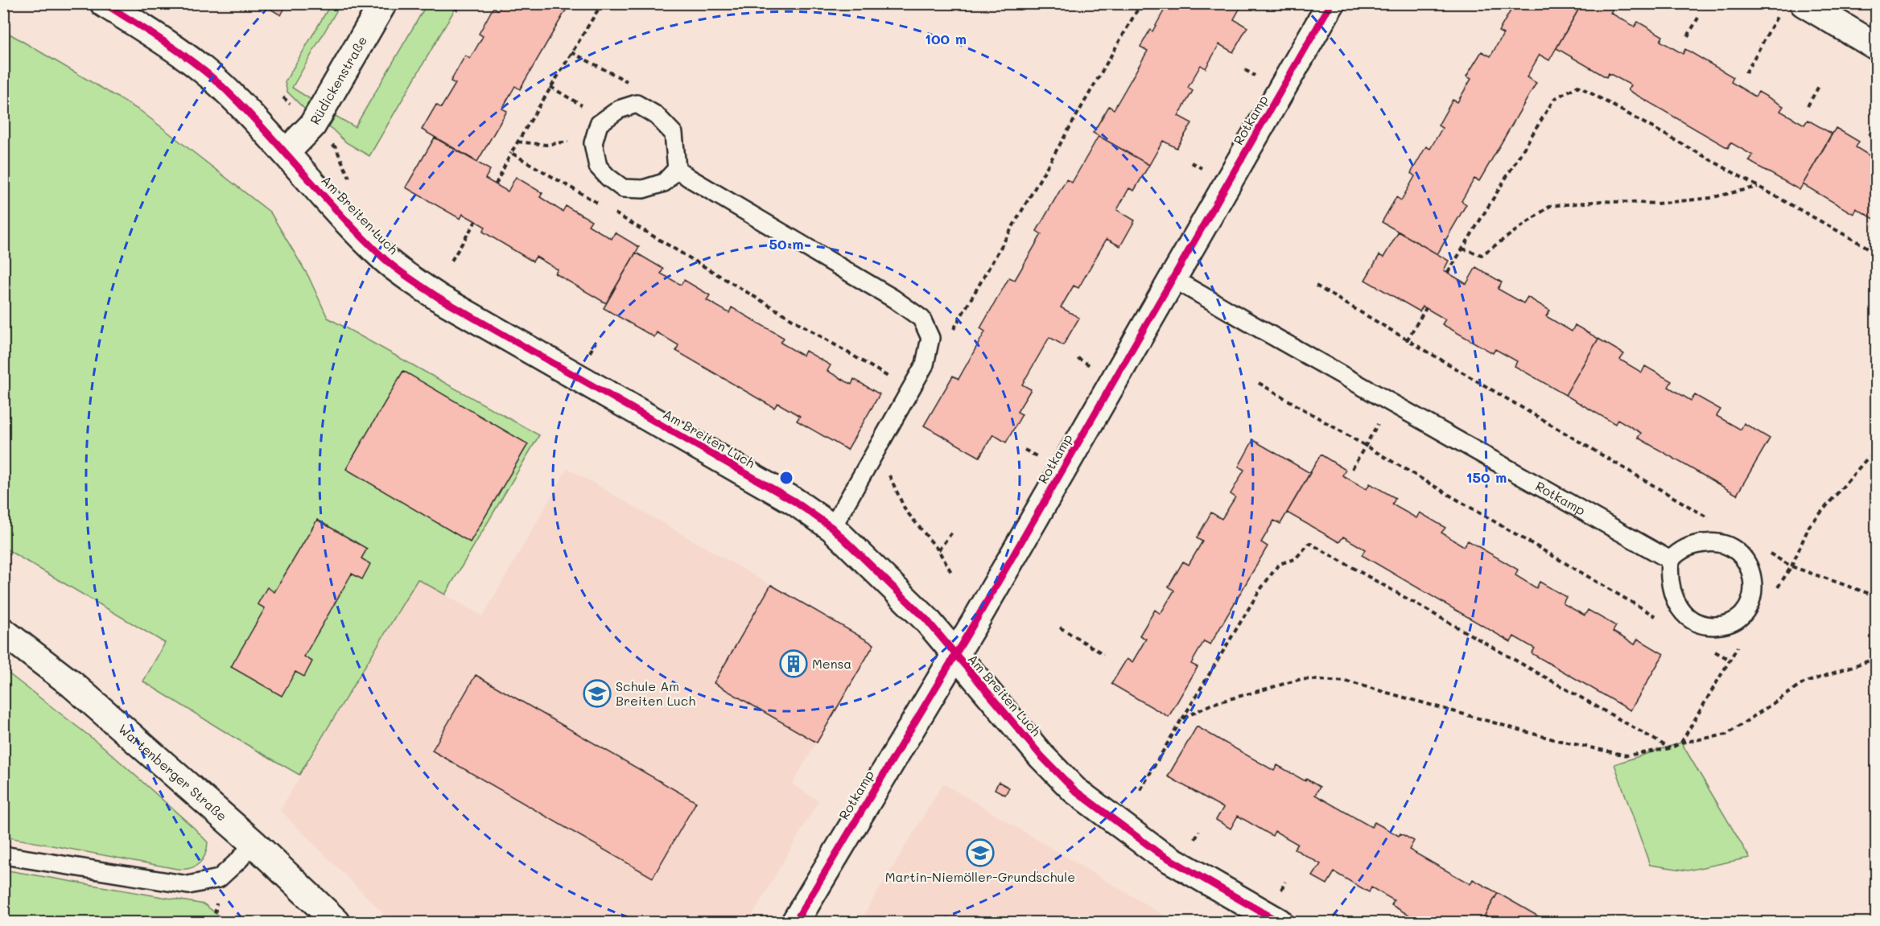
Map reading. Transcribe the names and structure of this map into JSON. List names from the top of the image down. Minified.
{"streets":{"street":["Rüdickenstraße","Rotkamp","Am Breiten Luch","Wartenberger Straße"]},"crossings":[["Rüdickenstraße","Am Breiten Luch"],["Rotkamp","Am Breiten Luch"]],"places":{"building":["Mensa"],"school or university":["Schule Am Breiten Luch","Martin-Niemöller-Grundschule"]},"rings":["100 m","50 m","150 m"]}
